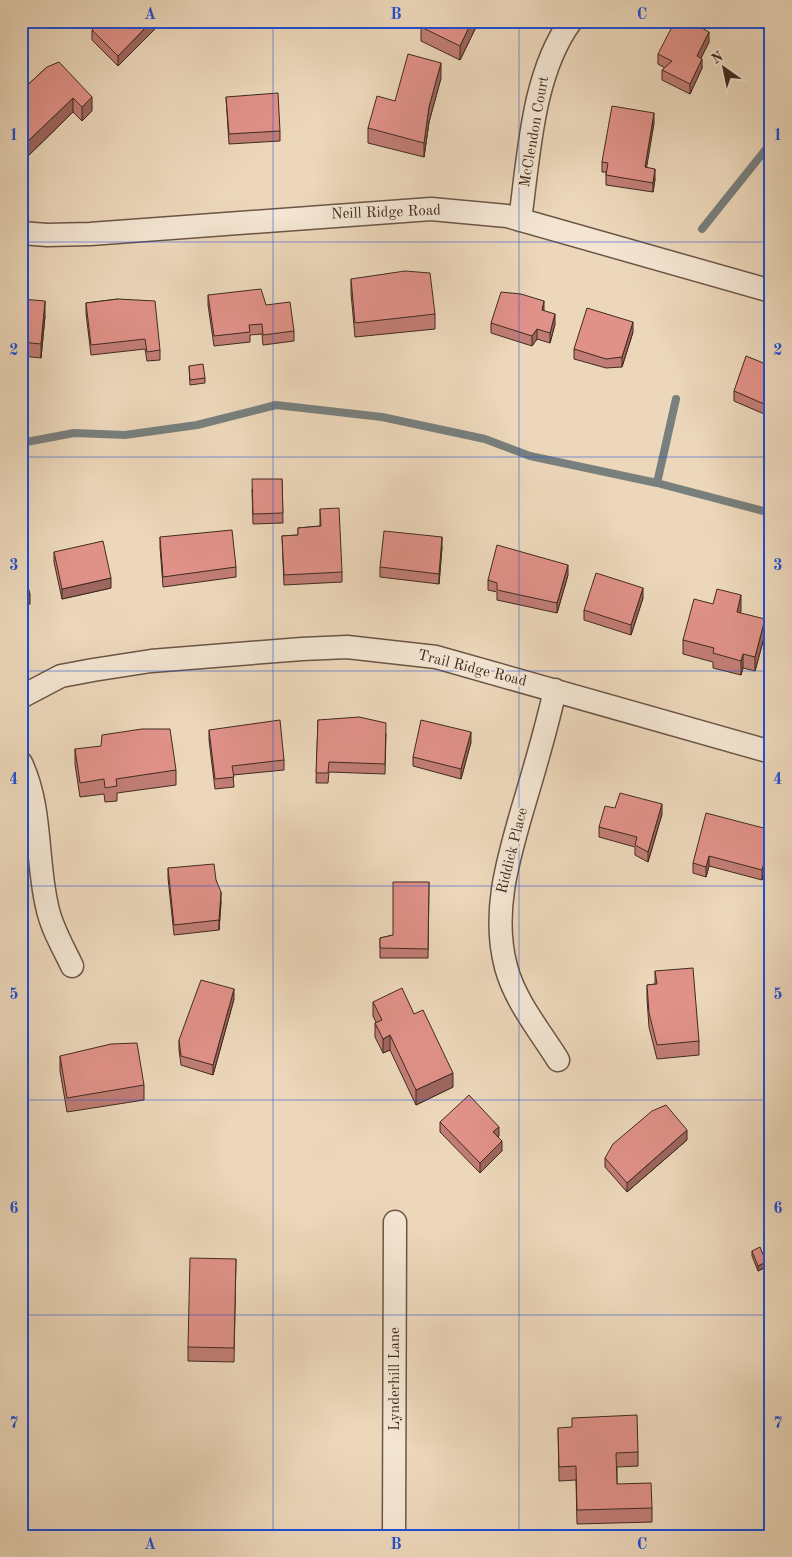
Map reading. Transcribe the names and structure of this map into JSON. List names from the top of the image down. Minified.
{"streets":{"street":["McClendon Court","Neill Ridge Road","Trail Ridge Road","Riddick Place","Lynderhill Lane"]},"crossings":[["McClendon Court","Neill Ridge Road"],["Trail Ridge Road","Riddick Place"]],"north":"top left","grid":{"columns":["A","B","C"],"rows":["1","2","3","4","5","6","7"]}}
